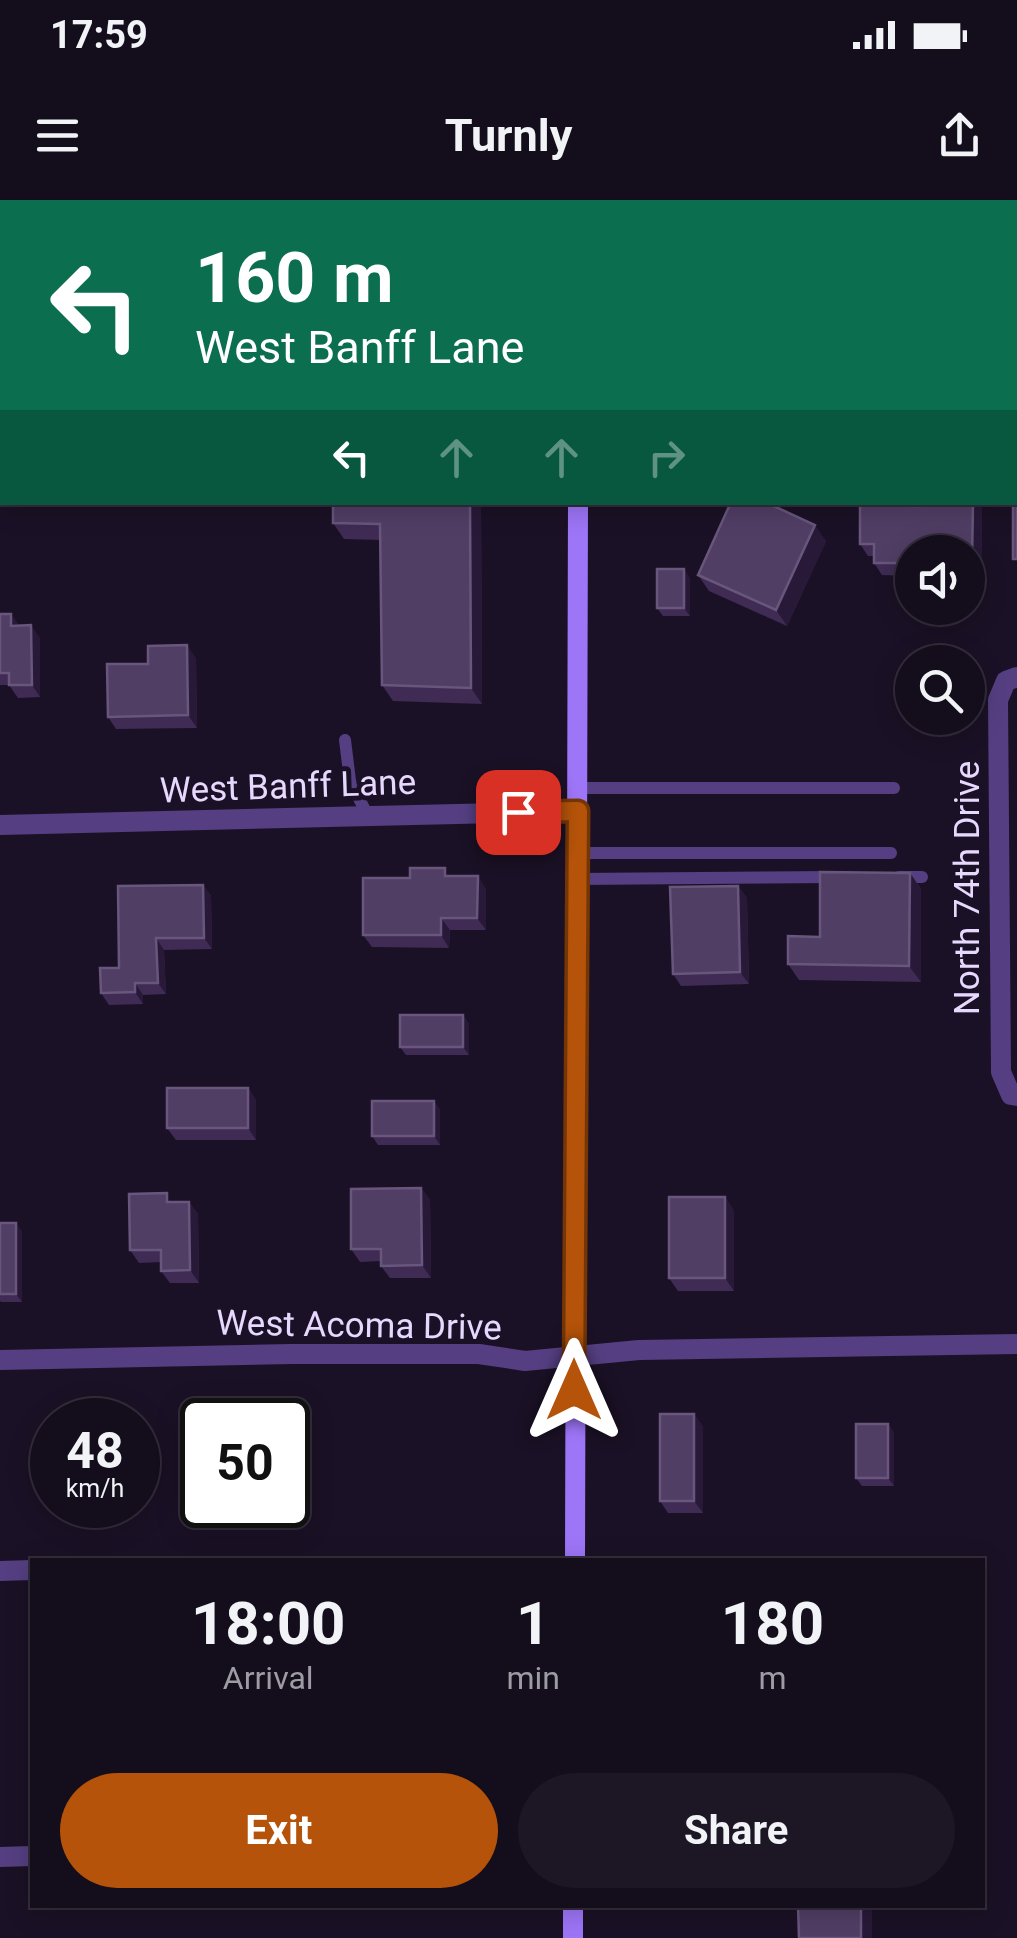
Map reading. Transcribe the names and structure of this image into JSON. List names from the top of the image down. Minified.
{"streets":{"street":["West Banff Lane","North 74th Drive","West Acoma Drive"]},"page":{"status":"17:59","header":"Turnly","turn":["160 m","West Banff Lane"],"speed":"48 km/h","limit":"50","eta":["18:00","Arrival","1","min","180","m"],"buttons":["Exit","Share"]}}
